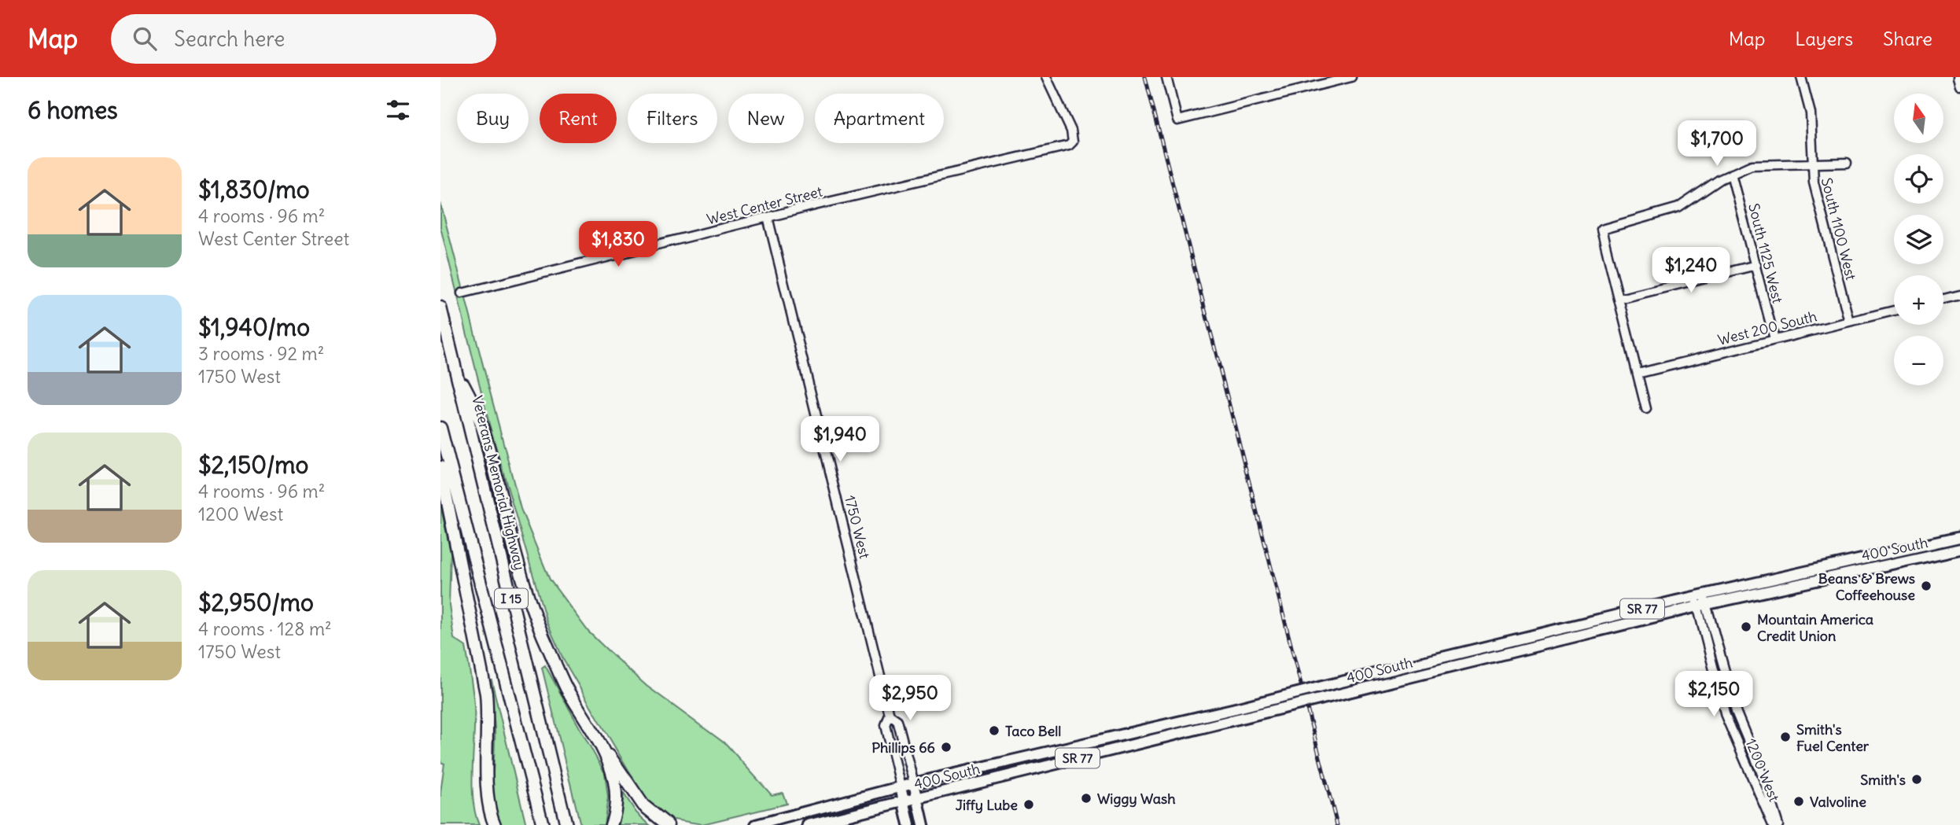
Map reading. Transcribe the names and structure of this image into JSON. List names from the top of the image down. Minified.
{"streets":{"highway":["Veterans Memorial Highway","I 15"],"main road":["1750 West","400 South","SR 77"],"street":["West Center Street","South 1100 West","South 1125 West","West 200 South","1200 West"]},"crossings":[["West Center Street","1750 West"],["South 1100 West","West 200 South"],["South 1125 West","West 200 South"],["1750 West","400 South"],["400 South","1200 West"]],"places":["Beans & Brews Coffeehouse","Mountain America Credit Union","Taco Bell","Smith's Fuel Center","Phillips 66","Smith's","Wiggy Wash","Valvoline","Jiffy Lube"],"north":"top","page":{"header":"Map","search":"Search here","nav":["Map","Layers","Share"],"heading":"6 homes","map_buttons":["+","−"],"chip":["Buy","Rent","Filters","New","Apartment"],"price":["$1,700","$1,830","$1,240","$1,940","$2,150","$2,950"],"list":[{"name":"$1,830/mo","note":"4 rooms · 96 m² · West Center Street"},{"name":"$1,940/mo","note":"3 rooms · 92 m² · 1750 West"},{"name":"$2,150/mo","note":"4 rooms · 96 m² · 1200 West"},{"name":"$2,950/mo","note":"4 rooms · 128 m² · 1750 West"}]}}
